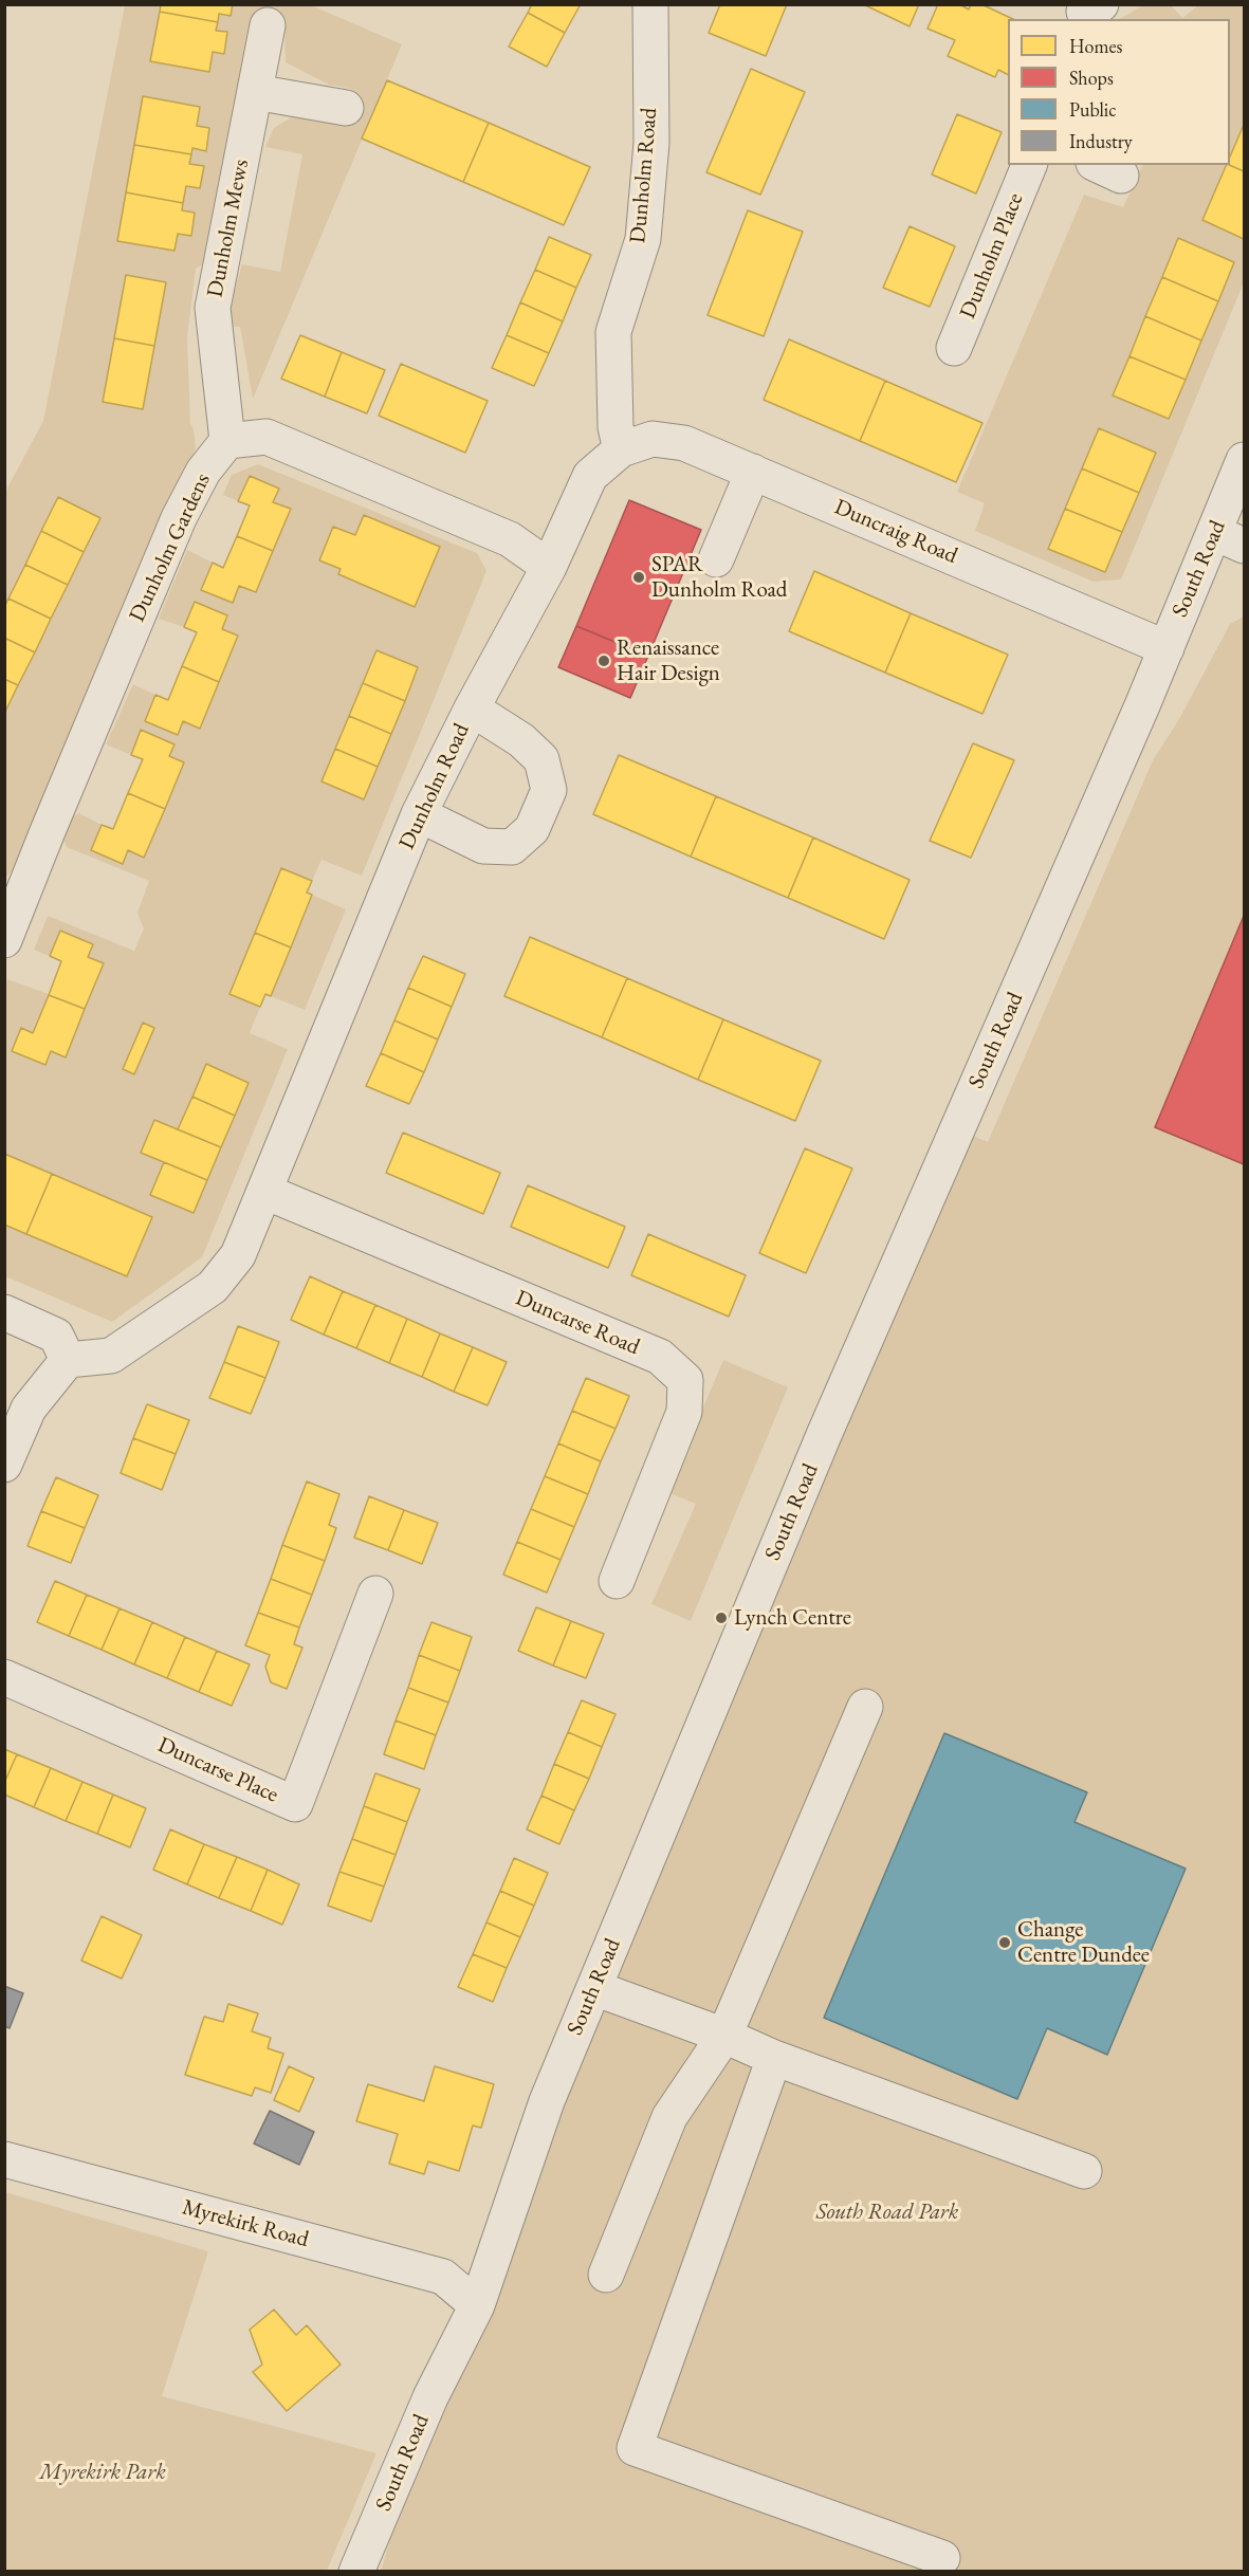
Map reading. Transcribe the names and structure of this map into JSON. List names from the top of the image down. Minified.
{"streets":{"street":["Dunholm Road","Dunholm Mews","Dunholm Place","Duncraig Road","Dunholm Gardens","South Road","Duncarse Road","Duncarse Place","Myrekirk Road"]},"crossings":[["Dunholm Road","Duncraig Road"],["Dunholm Road","Duncarse Road"],["Dunholm Mews","Dunholm Gardens"],["Duncraig Road","South Road"],["South Road","Myrekirk Road"]],"parks":["South Road Park","Myrekirk Park"],"places":["SPAR Dunholm Road","Renaissance Hair Design","Lynch Centre","Change Centre Dundee"],"legend":["Homes","Shops","Public","Industry"]}
